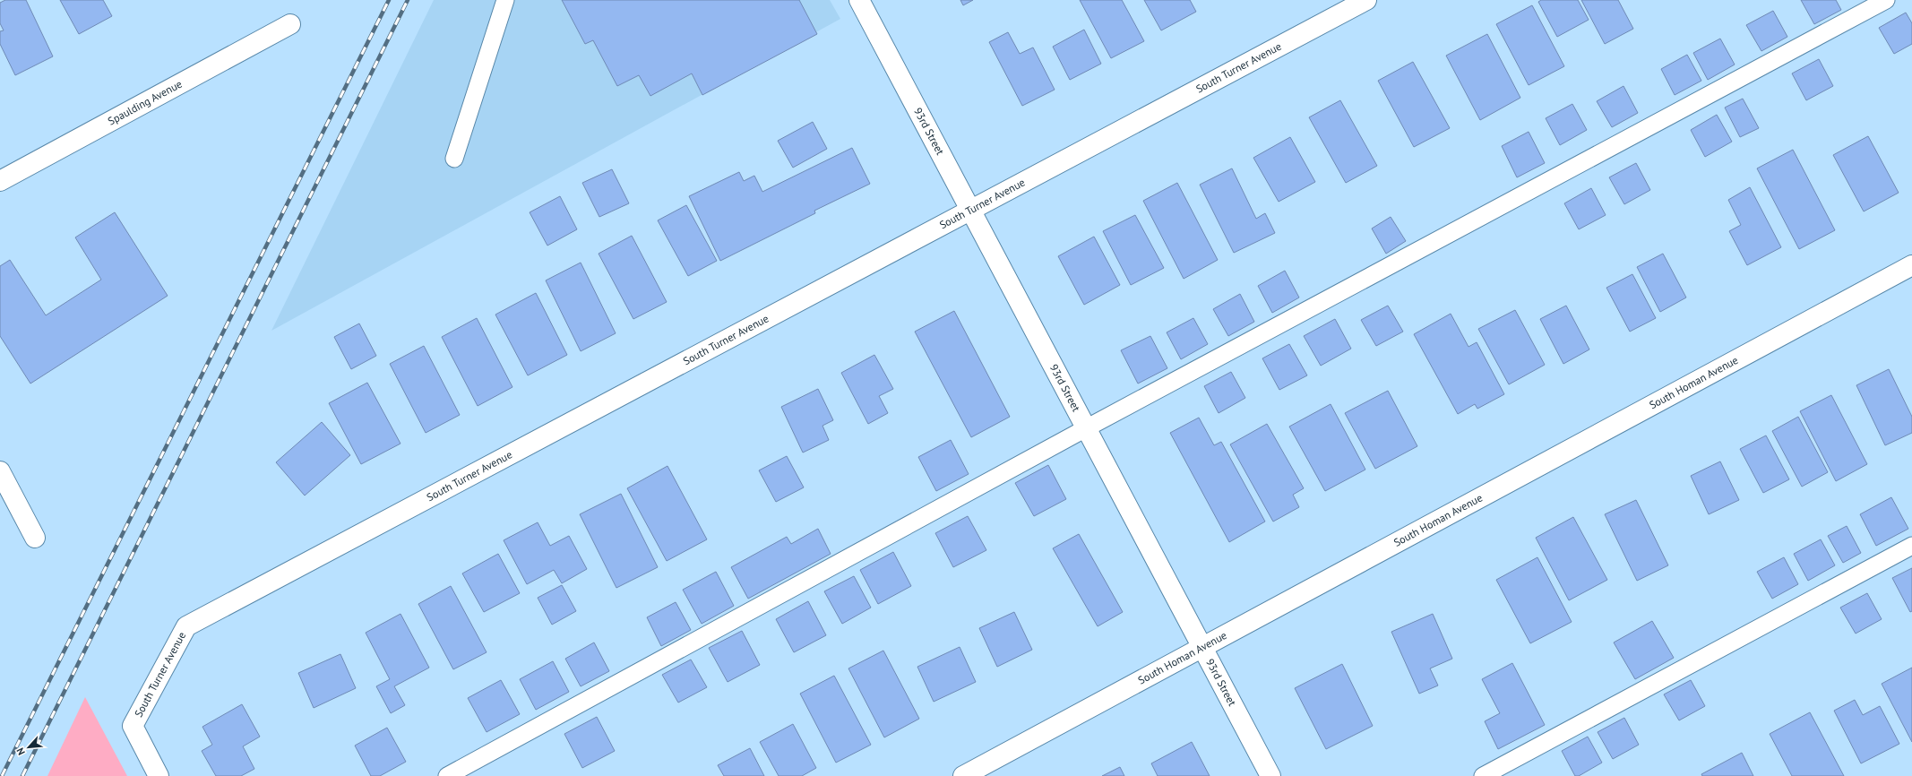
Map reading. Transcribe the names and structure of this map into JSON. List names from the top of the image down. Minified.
{"streets":{"street":["South Turner Avenue","Spaulding Avenue","93rd Street","South Homan Avenue"]},"crossings":[["South Turner Avenue","93rd Street"],["93rd Street","South Homan Avenue"]],"north":"bottom left"}
